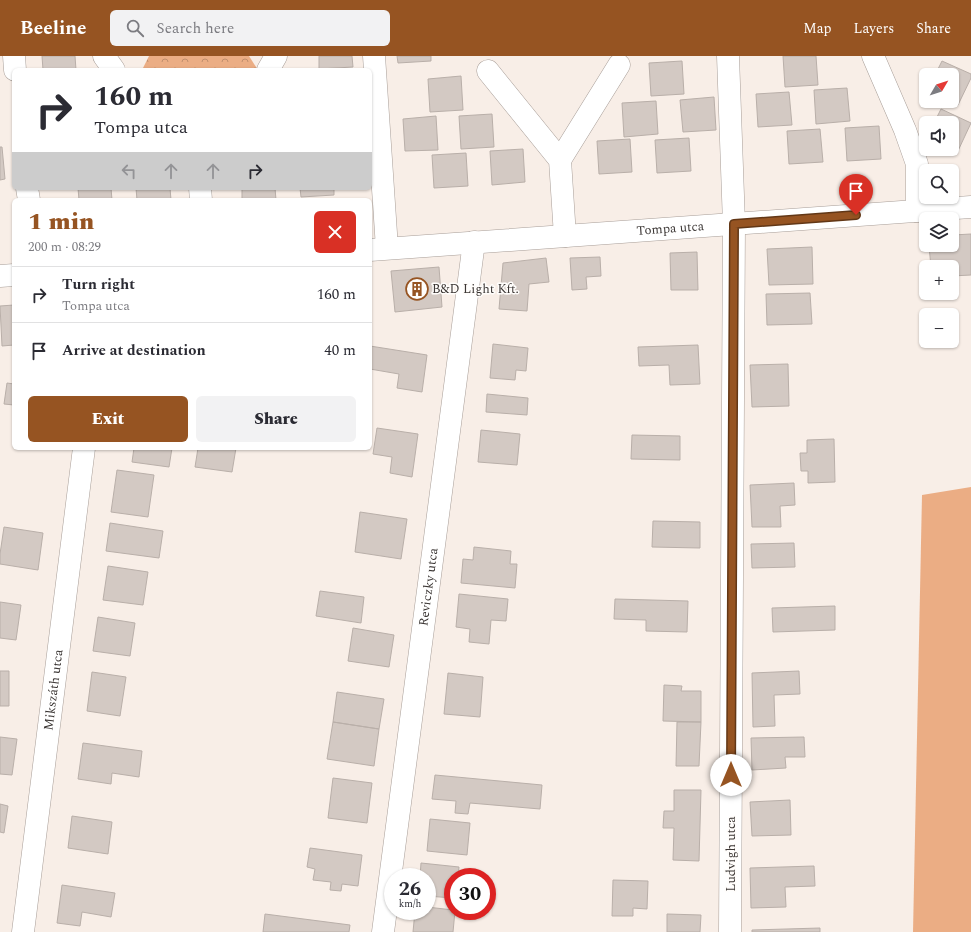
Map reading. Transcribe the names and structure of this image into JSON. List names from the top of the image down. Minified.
{"streets":{"street":["Tompa utca","Reviczky utca","Mikszáth utca","Ludvigh utca"]},"crossings":[["Tompa utca","Reviczky utca"],["Tompa utca","Ludvigh utca"]],"places":{"building":["B&D Light Kft."]},"north":"top right","page":{"header":"Beeline","search":"Search here","nav":["Map","Layers","Share"],"map_buttons":["+","−"],"turn":["160 m","Tompa utca"],"heading":["1 min","200 m · 08:29"],"list":[{"name":"Turn right","note":"Tompa utca","value":"160 m"},{"name":"Arrive at destination","value":"40 m"}],"buttons":["Exit","Share"],"speed":"26 km/h","limit":"30"}}
